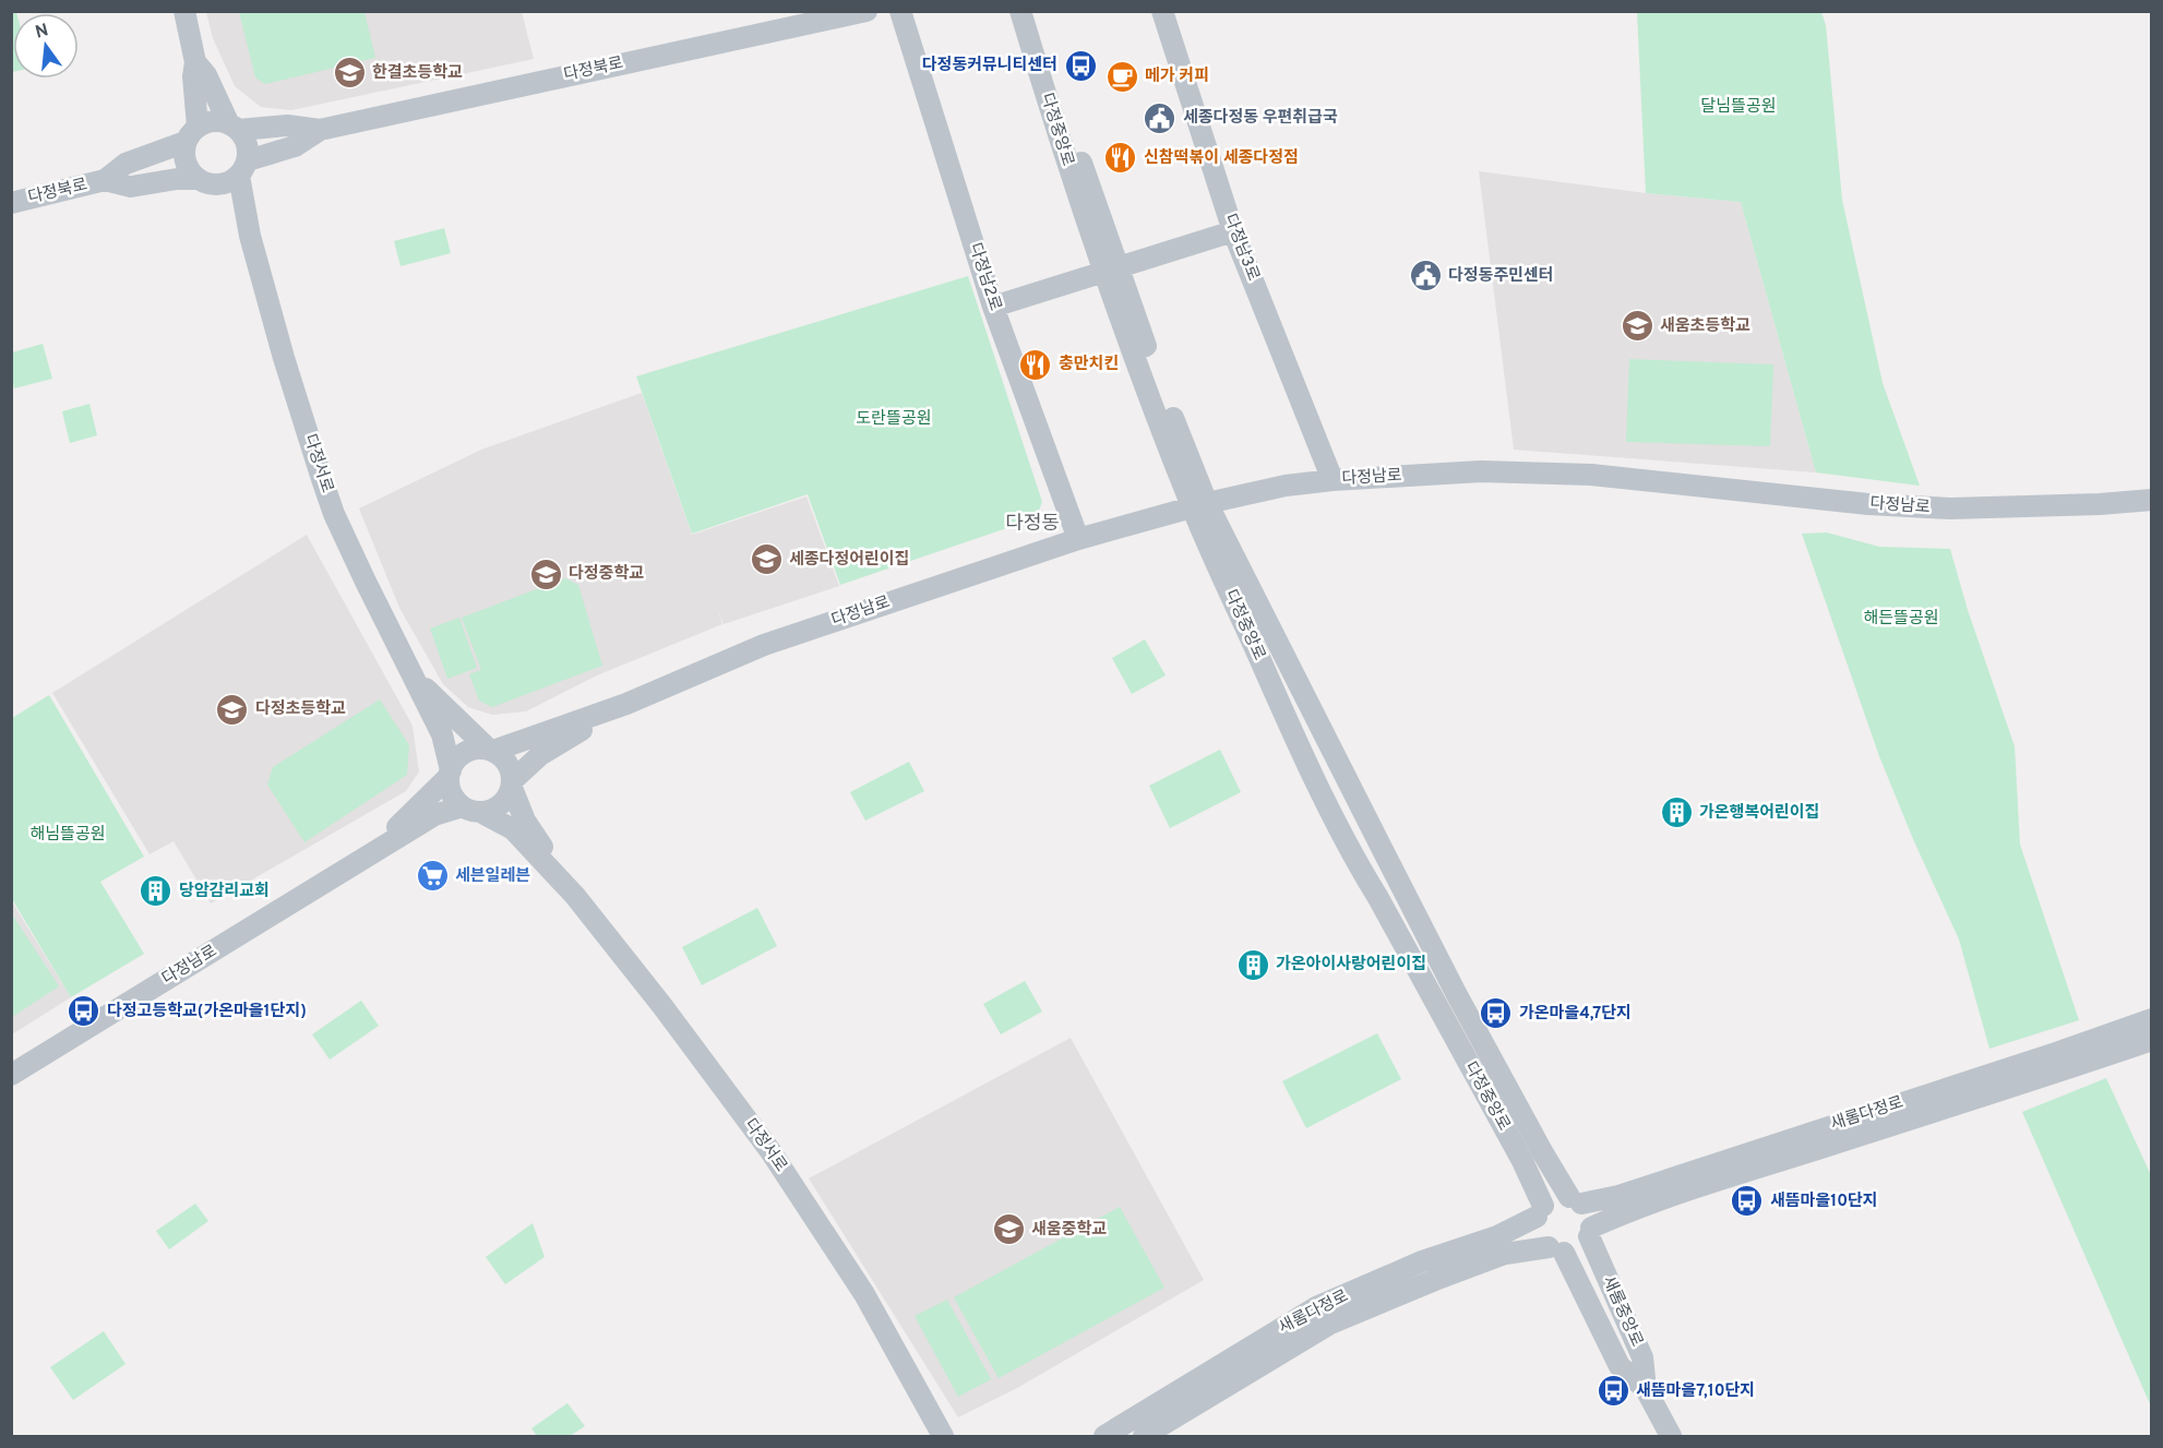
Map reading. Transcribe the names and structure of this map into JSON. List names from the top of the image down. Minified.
{"streets":{"street":["다정북로","다정중앙로","다정남3로","다정남2로","다정서로","다정남로","새롬다정로","새롬중앙로"]},"crossings":[["다정중앙로","다정남로"],["다정중앙로","새롬다정로"],["다정중앙로","새롬중앙로"],["다정남3로","다정남로"],["다정남2로","다정남로"],["새롬다정로","새롬중앙로"]],"districts":["다정동"],"parks":["달님뜰공원","도란뜰공원","해든뜰공원","해님뜰공원"],"places":{"bus stop":["다정동커뮤니티센터","다정고등학교(가온마을1단지)","가온마을4,7단지","새뜸마을10단지","새뜸마을7,10단지"],"school or university":["한결초등학교","새움초등학교","세종다정어린이집","다정중학교","다정초등학교","새움중학교"],"cafe":["메가 커피"],"public building":["세종다정동 우편취급국","다정동주민센터"],"restaurant":["신참떡볶이 세종다정점","충만치킨"],"building":["가온행복어린이집","당암감리교회","가온아이사랑어린이집"],"supermarket":["세븐일레븐"]},"north":"top"}
